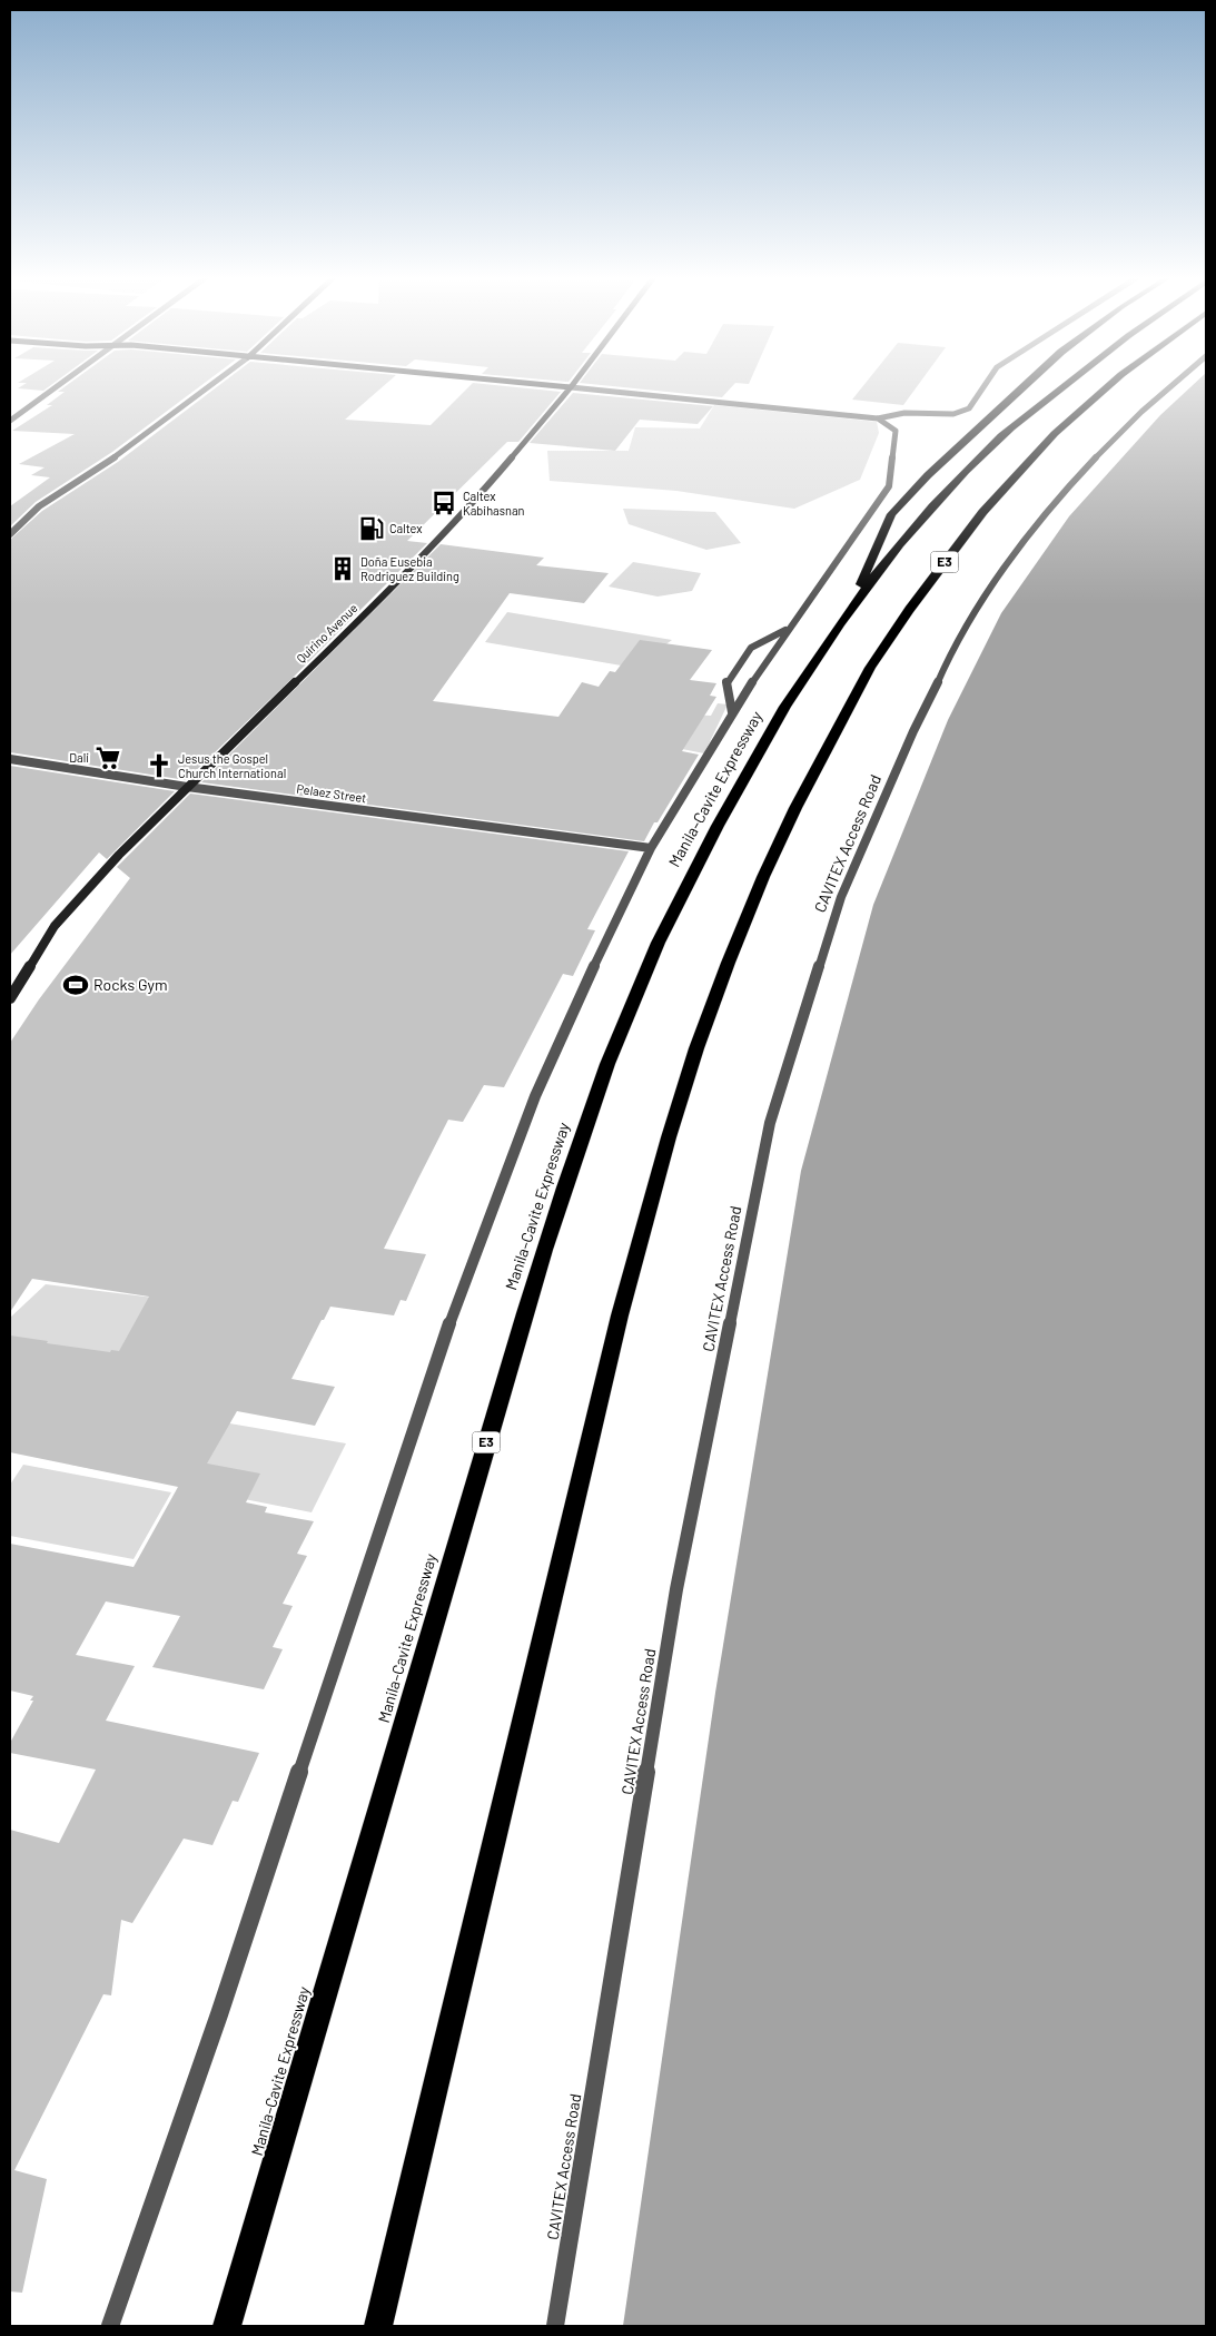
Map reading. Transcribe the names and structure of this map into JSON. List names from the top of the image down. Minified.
{"streets":{"highway":["E3","Manila–Cavite Expressway"],"main road":["Quirino Avenue"],"street":["Pelaez Street","CAVITEX Access Road"]},"crossings":[["Quirino Avenue","Pelaez Street"]],"places":{"bus stop":["Caltex Kabihasnan"],"fuel station":["Caltex"],"building":["Doña Eusebia Rodriguez Building"],"supermarket":["Dali"],"church":["Jesus the Gospel Church International"],"sports":["Rocks Gym"]}}
